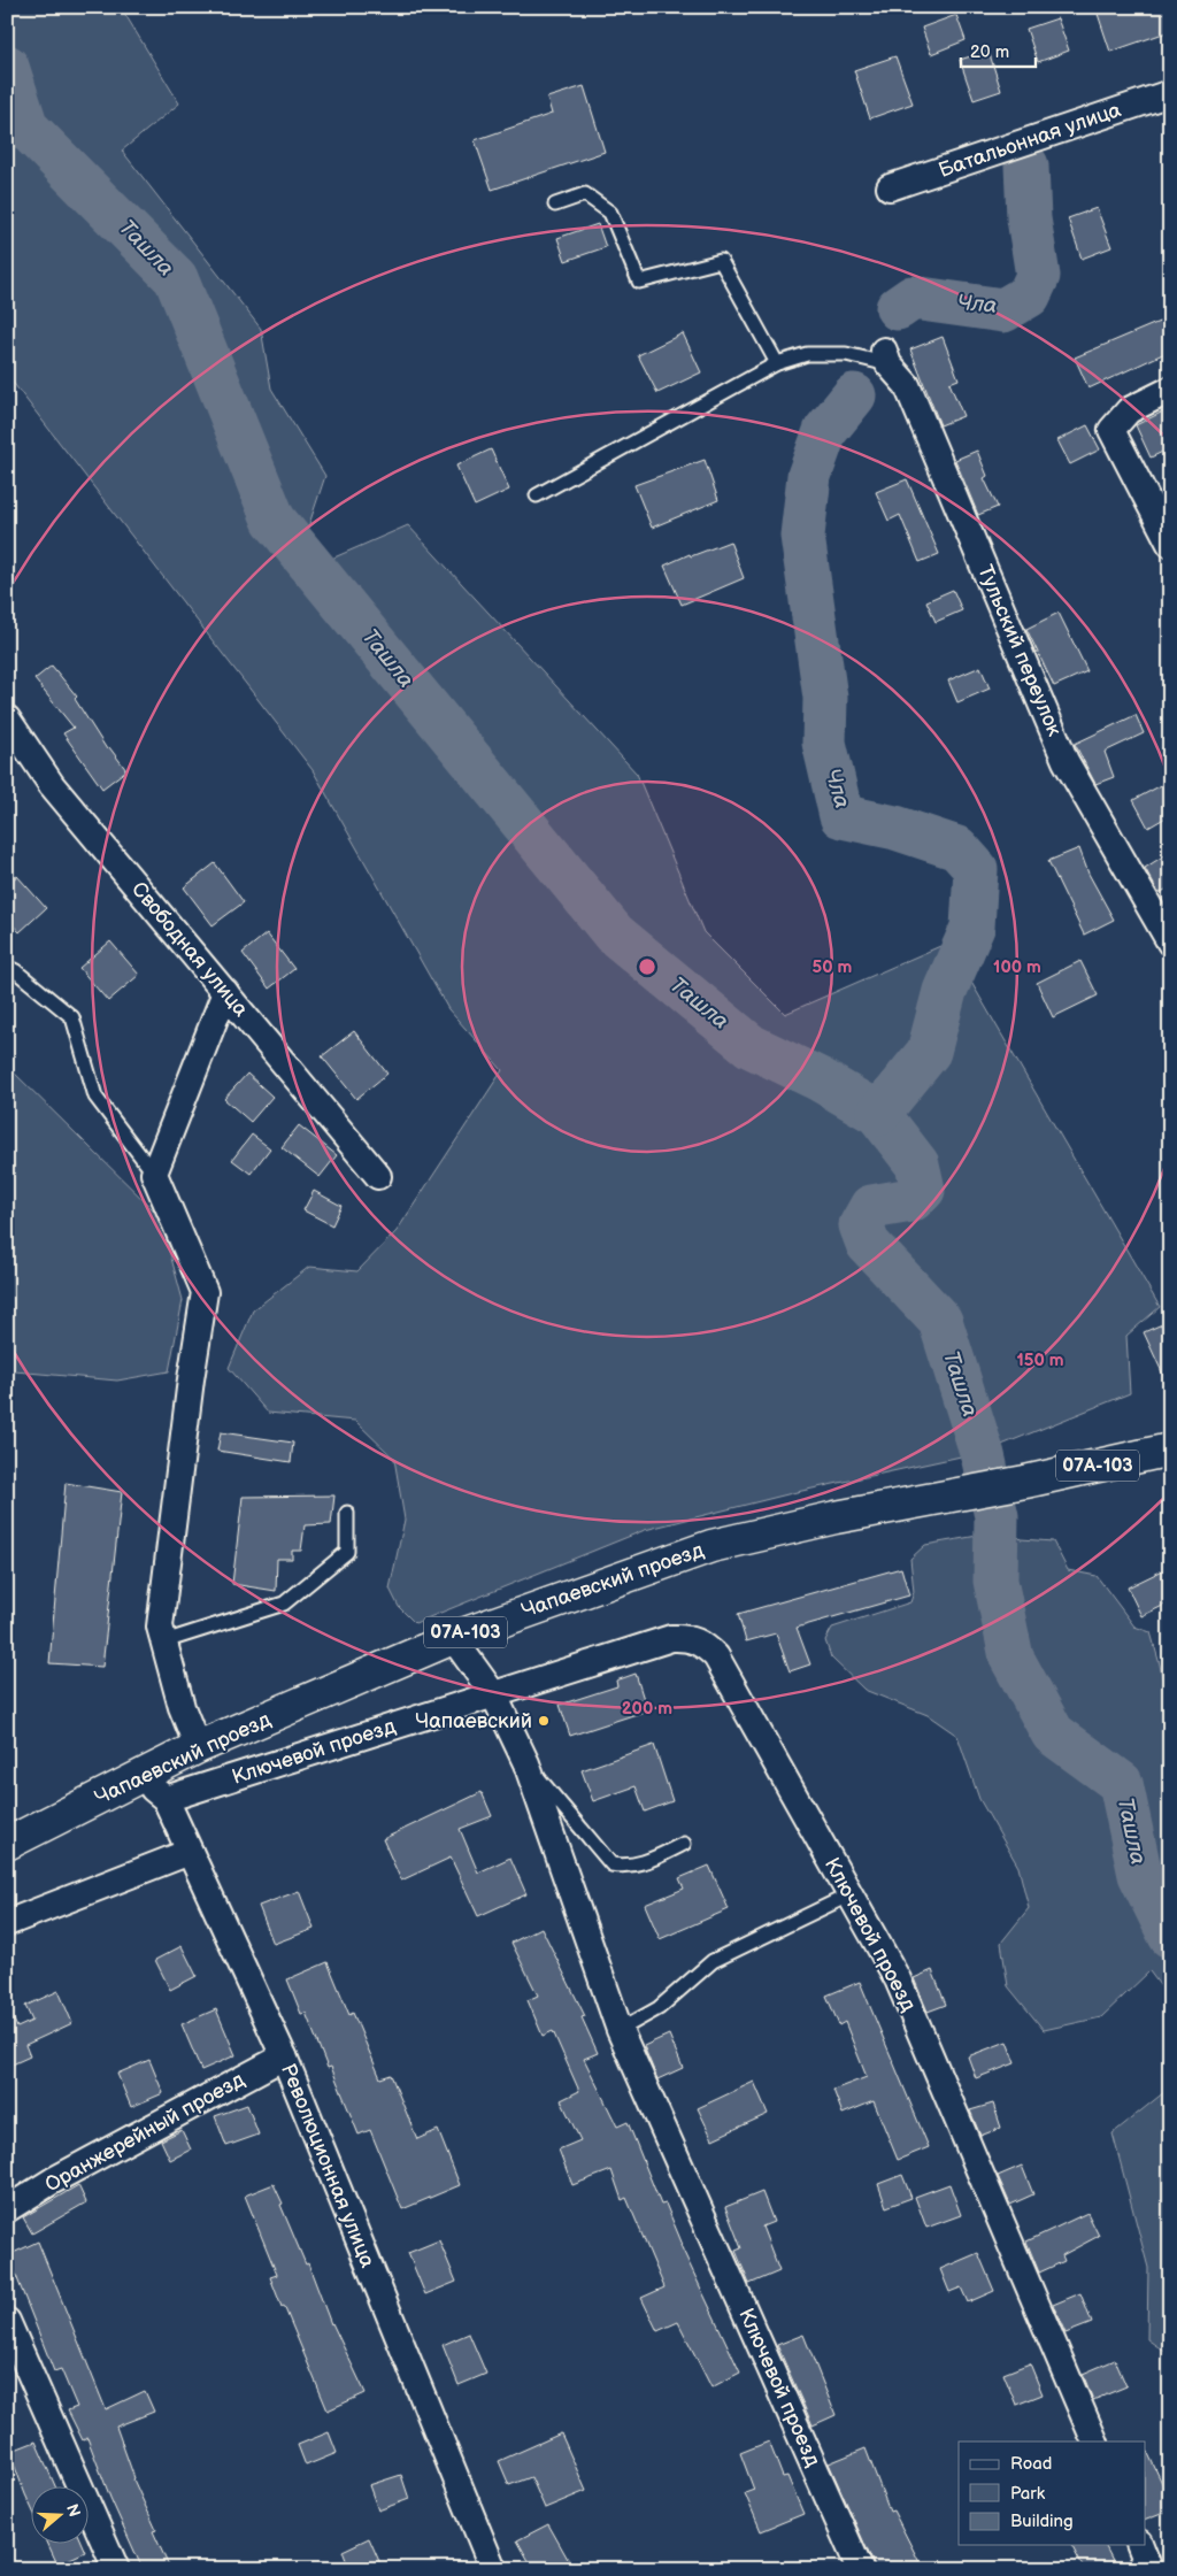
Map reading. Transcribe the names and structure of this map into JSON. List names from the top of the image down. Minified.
{"streets":{"main road":["07А-103","Чапаевский проезд"],"street":["Батальонная улица","Тульский переулок","Свободная улица","Ключевой проезд","Оранжерейный проезд","Революционная улица"]},"crossings":[["Чапаевский проезд","Ключевой проезд"],["Чапаевский проезд","Революционная улица"],["Ключевой проезд","Революционная улица"],["Оранжерейный проезд","Революционная улица"]],"water":["Ташла","Чла"],"places":["Чапаевский"],"legend":["Road","Park","Building"],"scale_bar":"20 m","north":"right","rings":["50 m","100 m","150 m","200 m"]}
